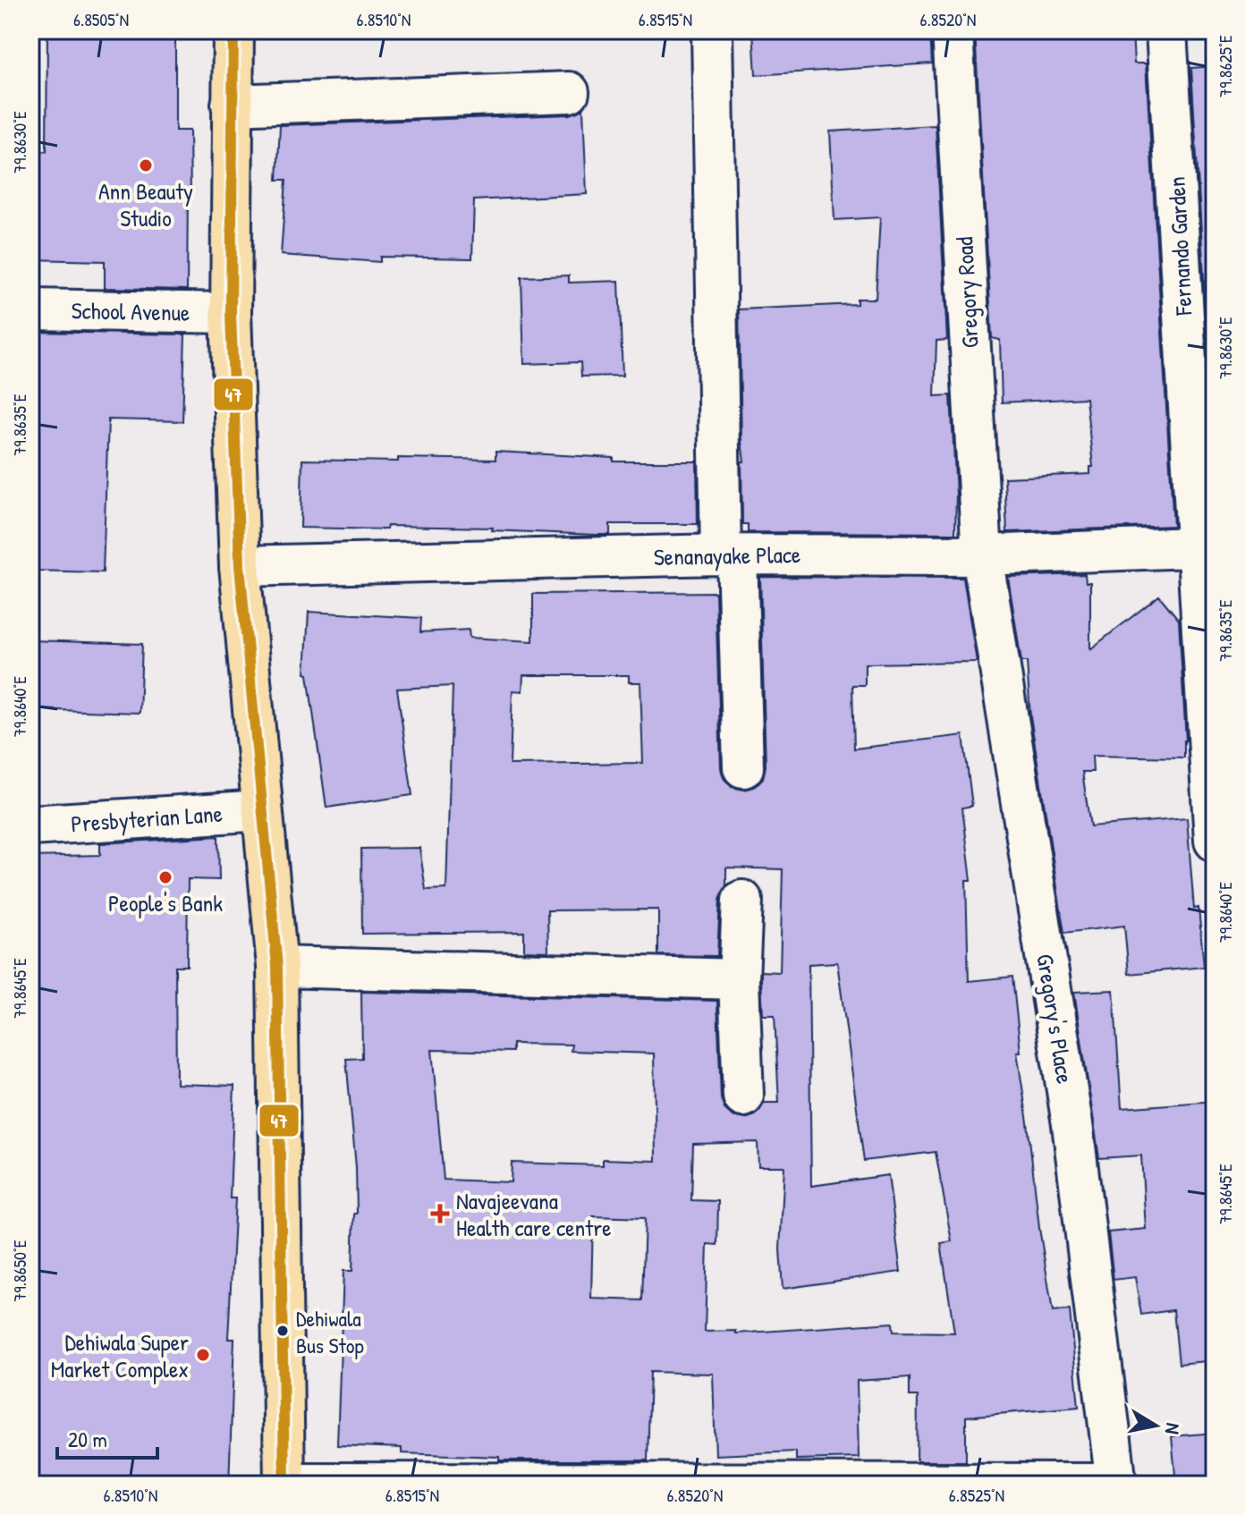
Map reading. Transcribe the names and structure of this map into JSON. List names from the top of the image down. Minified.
{"streets":{"street":["Fernando Garden","Gregory Road","School Avenue","Senanayake Place","Presbyterian Lane","Gregory's Place"]},"crossings":[["Fernando Garden","Senanayake Place"],["Gregory Road","Senanayake Place"],["Gregory Road","Gregory's Place"],["Senanayake Place","Gregory's Place"]],"places":{"other":["Ann Beauty Studio","People's Bank","Dehiwala Bus Stop","Dehiwala Super Market Complex"],"health":["Navajeevana Health care centre"]},"lines":["transit line 47"],"scale_bar":"20 m","north":"right","coordinates":["6.8505°N","6.8510°N","6.8515°N","6.8520°N","79.8625°E","79.8630°E","79.8635°E","79.8640°E","79.8645°E","79.8650°E","6.8525°N"]}
